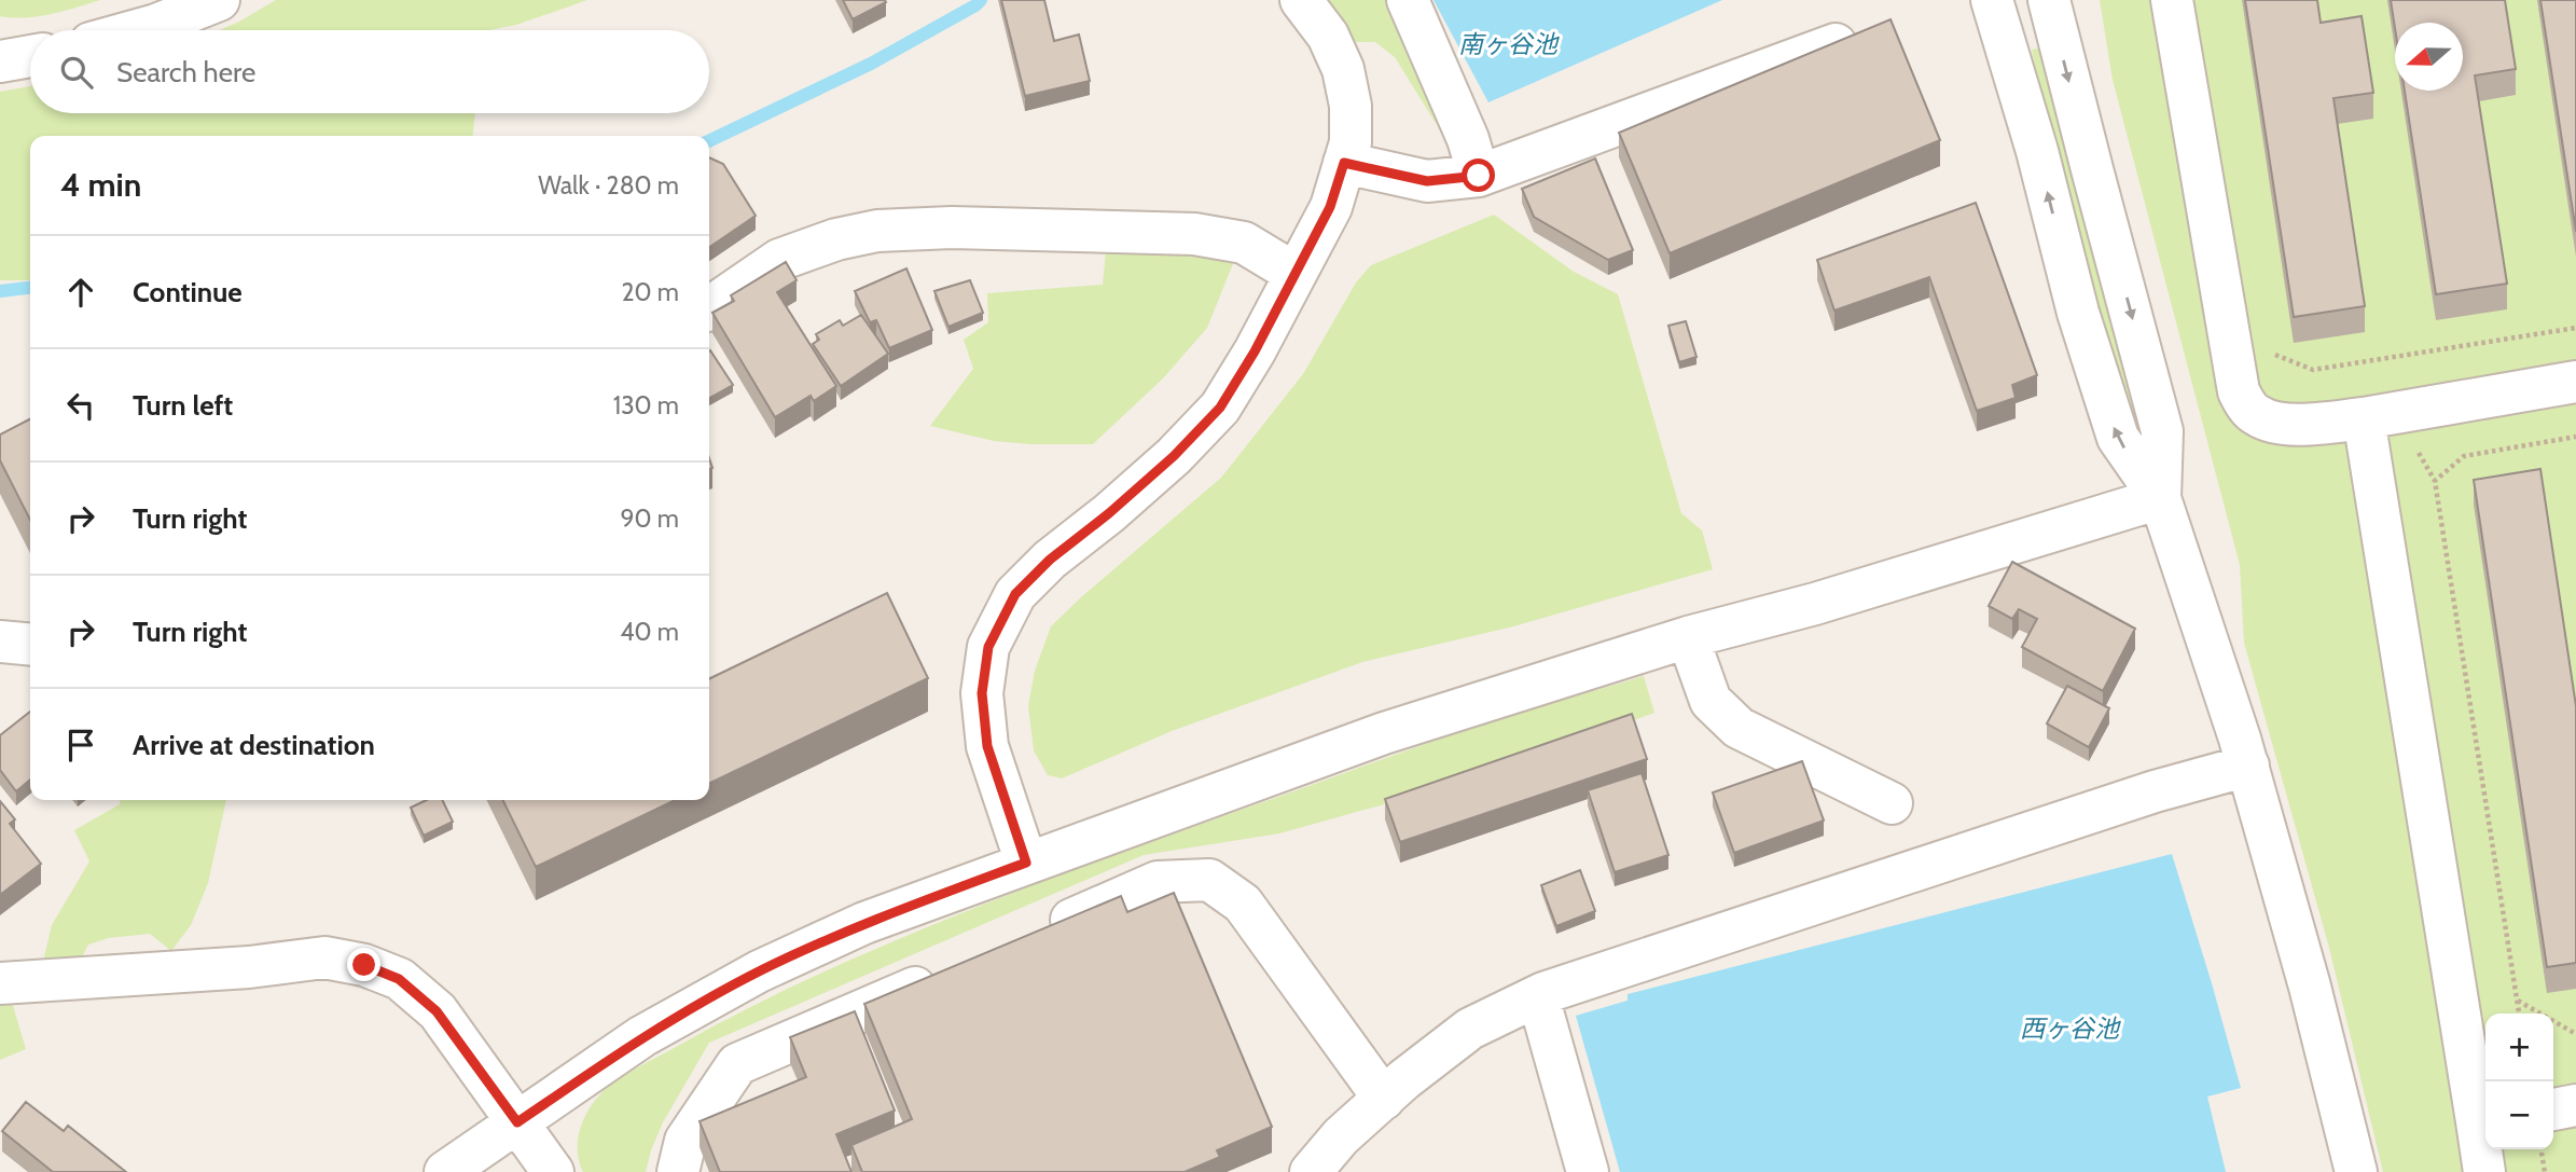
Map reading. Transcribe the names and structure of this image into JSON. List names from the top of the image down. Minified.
{"water":["南ヶ谷池","西ヶ谷池"],"north":"left","page":{"search":"Search here","heading":["4 min","Walk · 280 m"],"list":[["Continue","20 m"],["Turn left","130 m"],["Turn right","90 m"],["Turn right","40 m"],"Arrive at destination"],"map_buttons":["+","−"]}}
